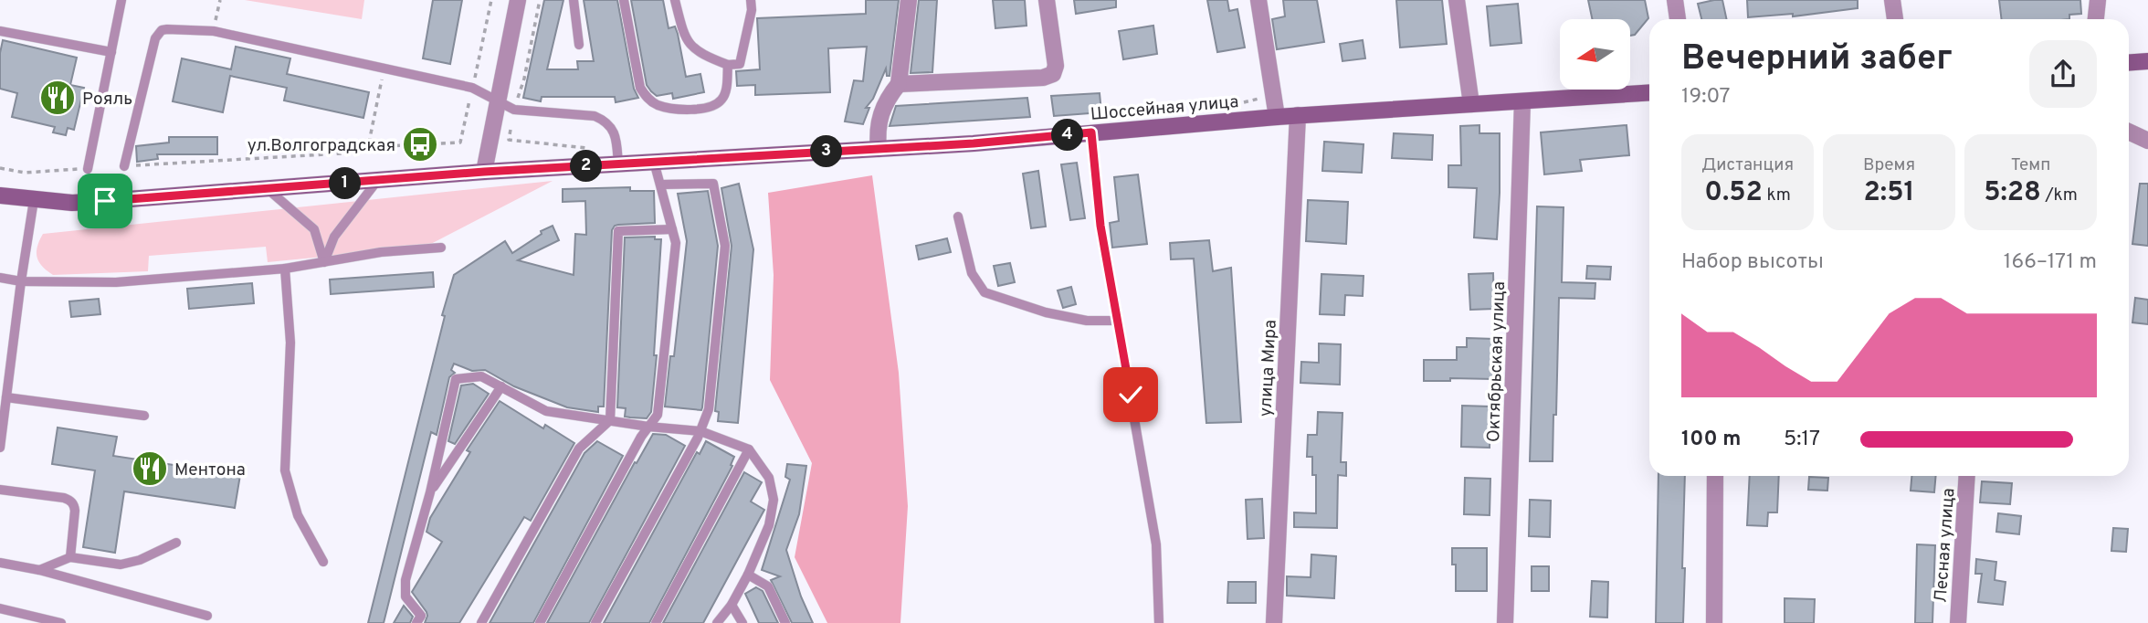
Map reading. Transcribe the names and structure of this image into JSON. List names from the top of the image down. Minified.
{"streets":{"street":["Шоссейная улица","Октябрьская улица","улица Мира","Лесная улица"]},"crossings":[["Шоссейная улица","Октябрьская улица"],["Шоссейная улица","улица Мира"]],"places":{"restaurant":["Рояль","Ментона"],"bus stop":["ул.Волгоградская"]},"north":"left","page":{"heading":["Вечерний забег","19:07"],"pins":["4","3","2","1"],"stats":[["Дистанция","0.52 km"],["Время","2:51"],["Темп","5:28 /km"]],"chart":["Набор высоты","166–171 m"],"list":[{"name":"100 m","note":"5:17"}]}}
